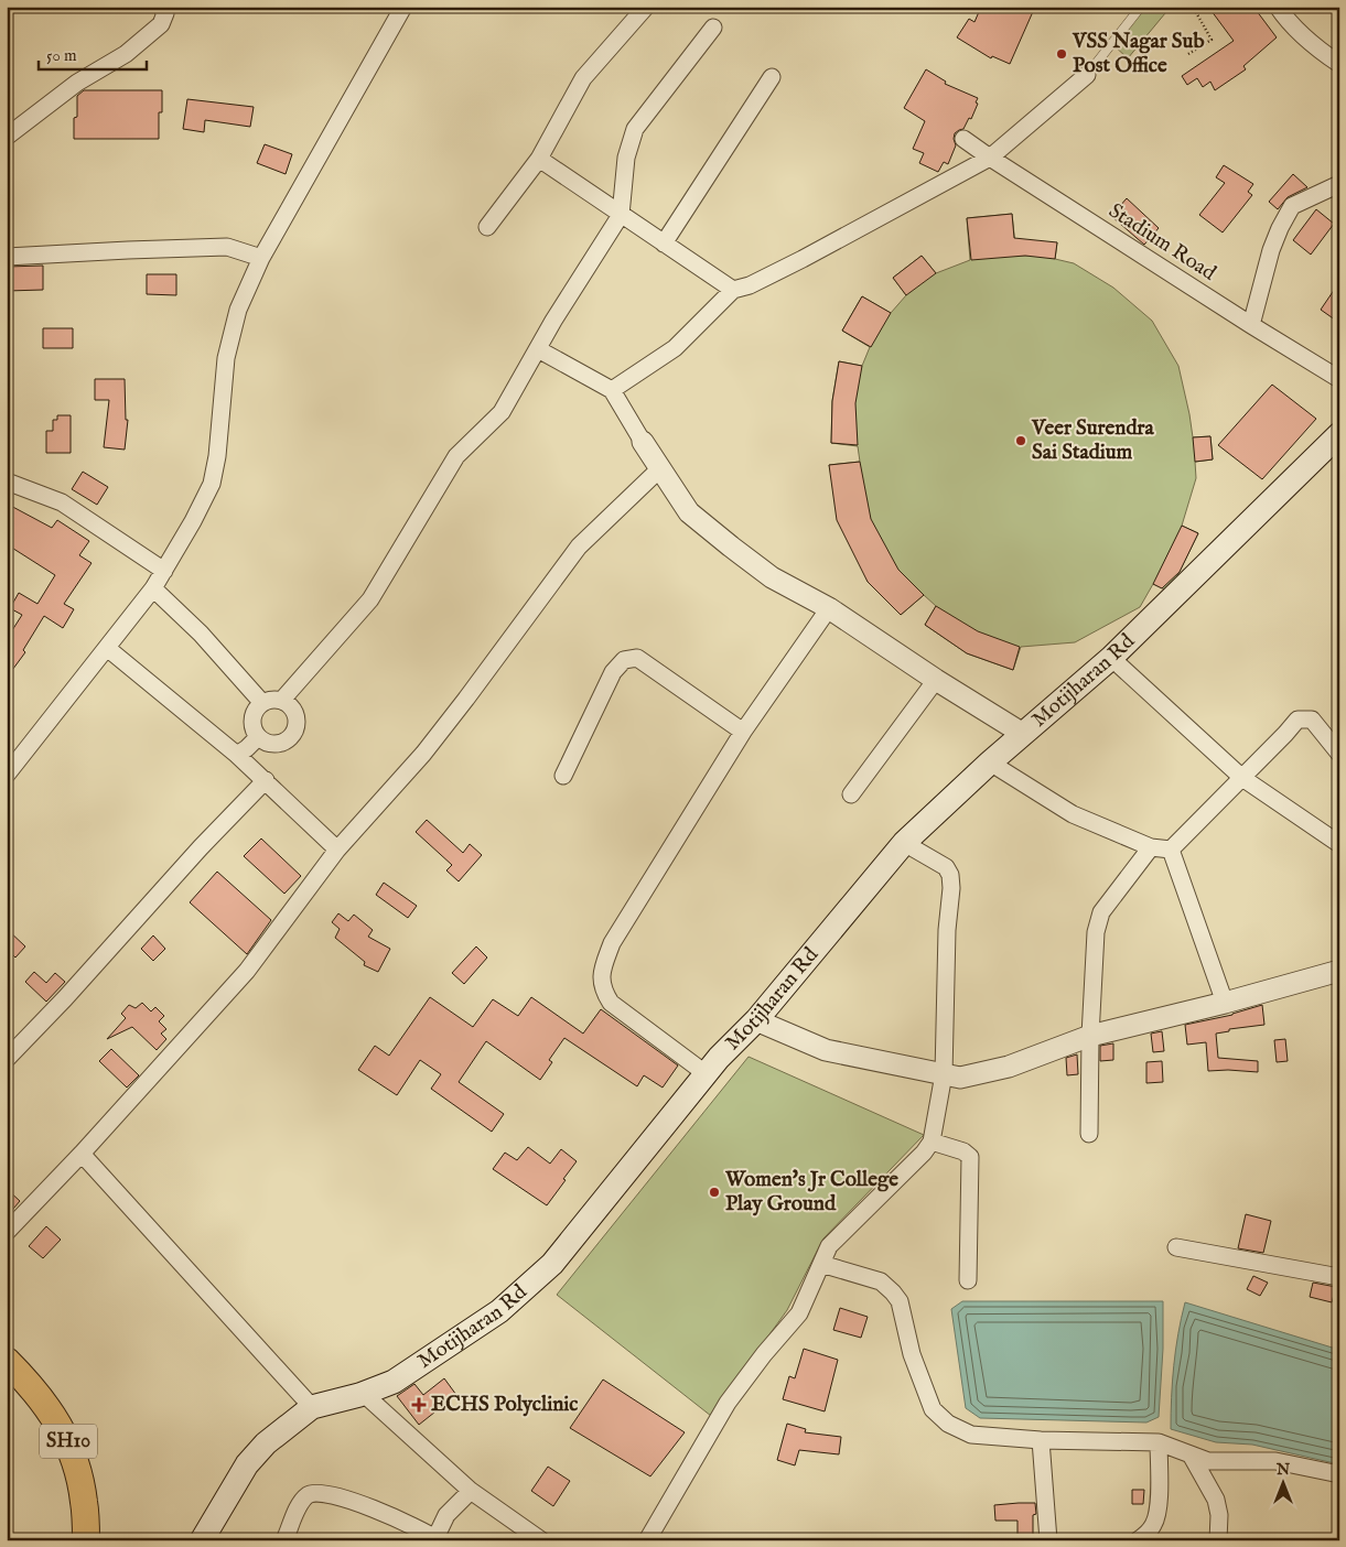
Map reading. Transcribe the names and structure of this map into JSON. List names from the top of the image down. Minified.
{"streets":{"main road":["Motijharan Rd","SH10"],"street":["Stadium Road"]},"places":{"other":["VSS Nagar Sub Post Office","Veer Surendra Sai Stadium","Women's Jr College Play Ground"],"health":["ECHS Polyclinic"]},"scale_bar":"50 m","north":"top"}
